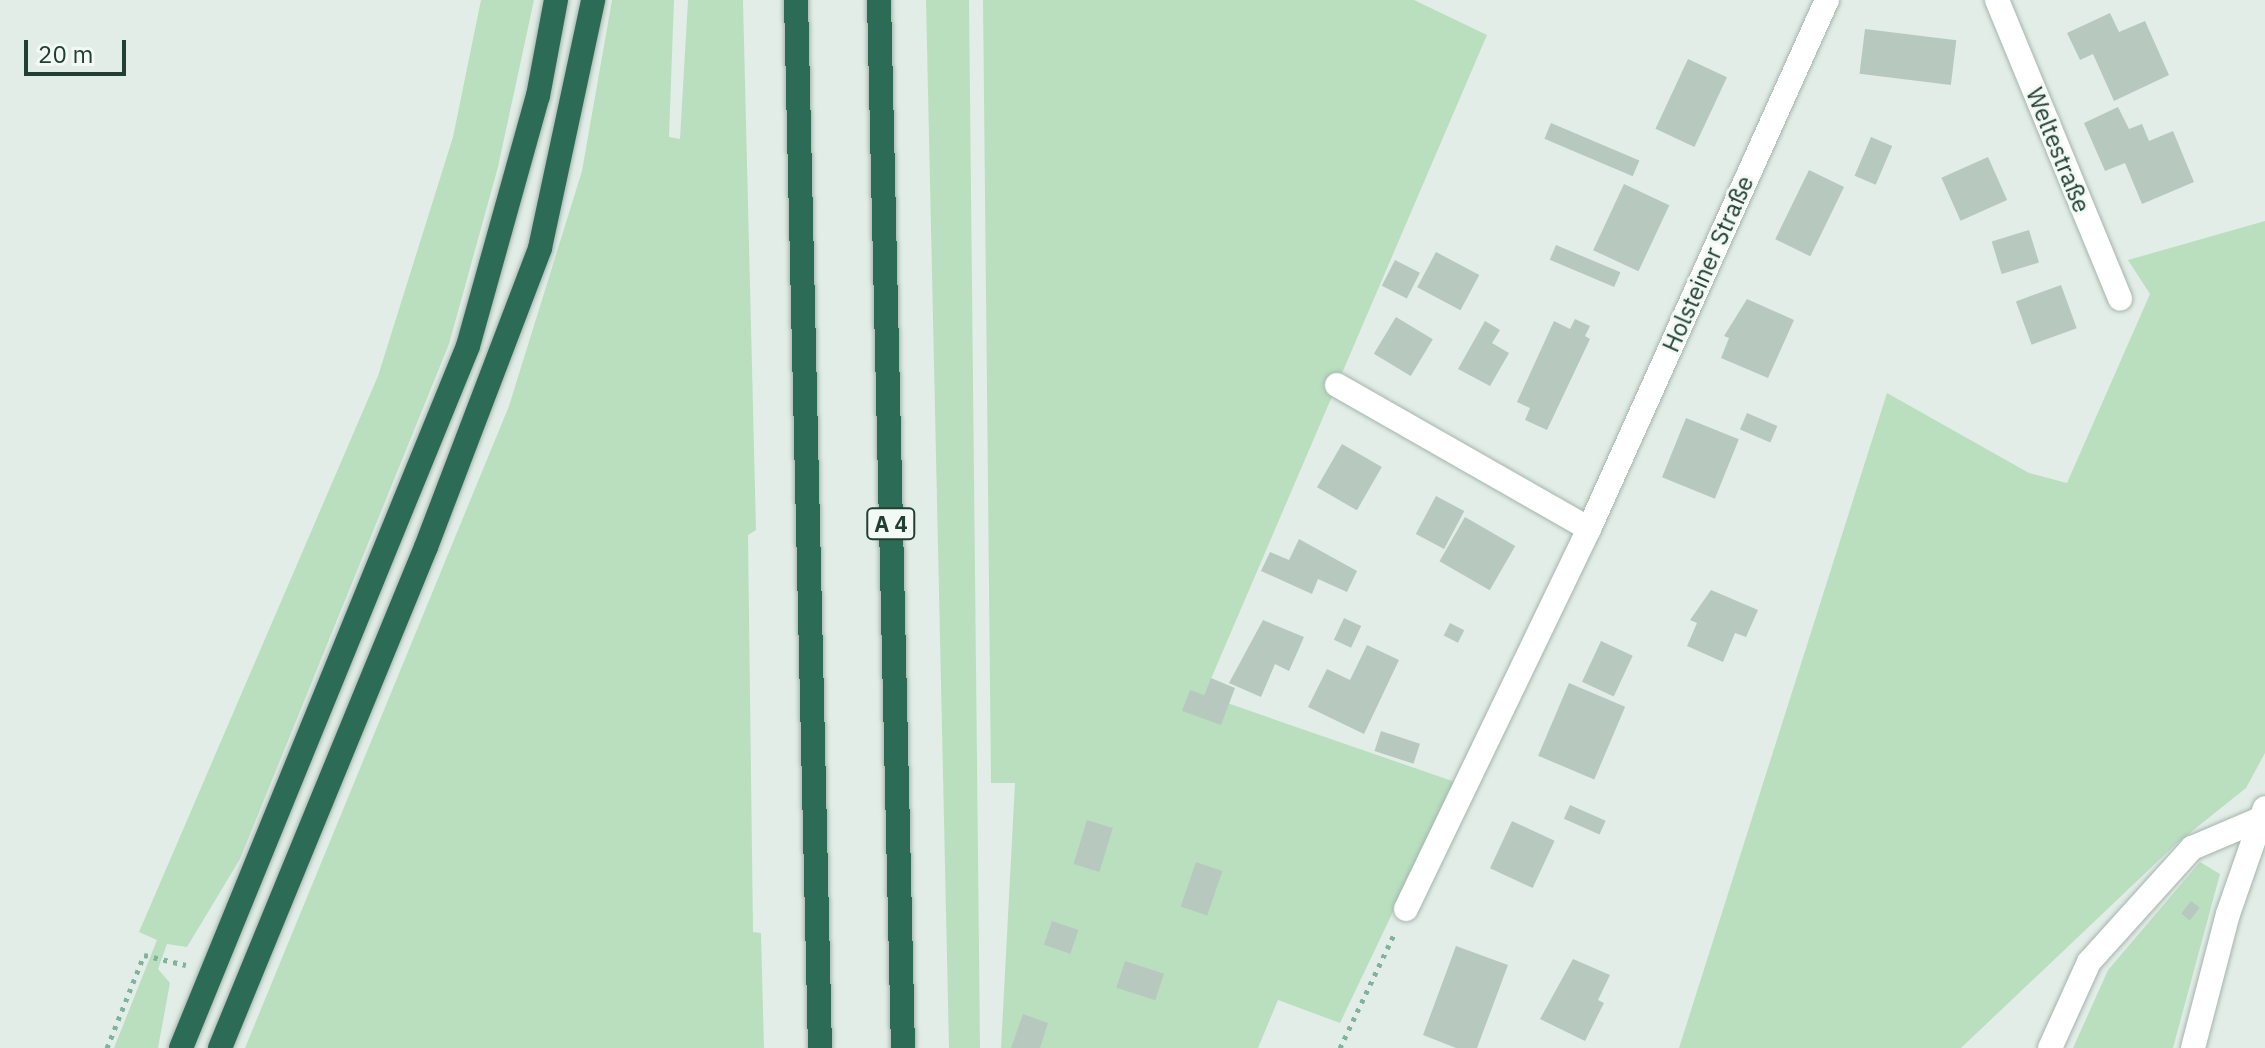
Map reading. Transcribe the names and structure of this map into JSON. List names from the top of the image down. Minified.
{"streets":{"highway":["A 4"],"street":["Weltestraße","Holsteiner Straße"]},"scale_bar":"20 m"}
